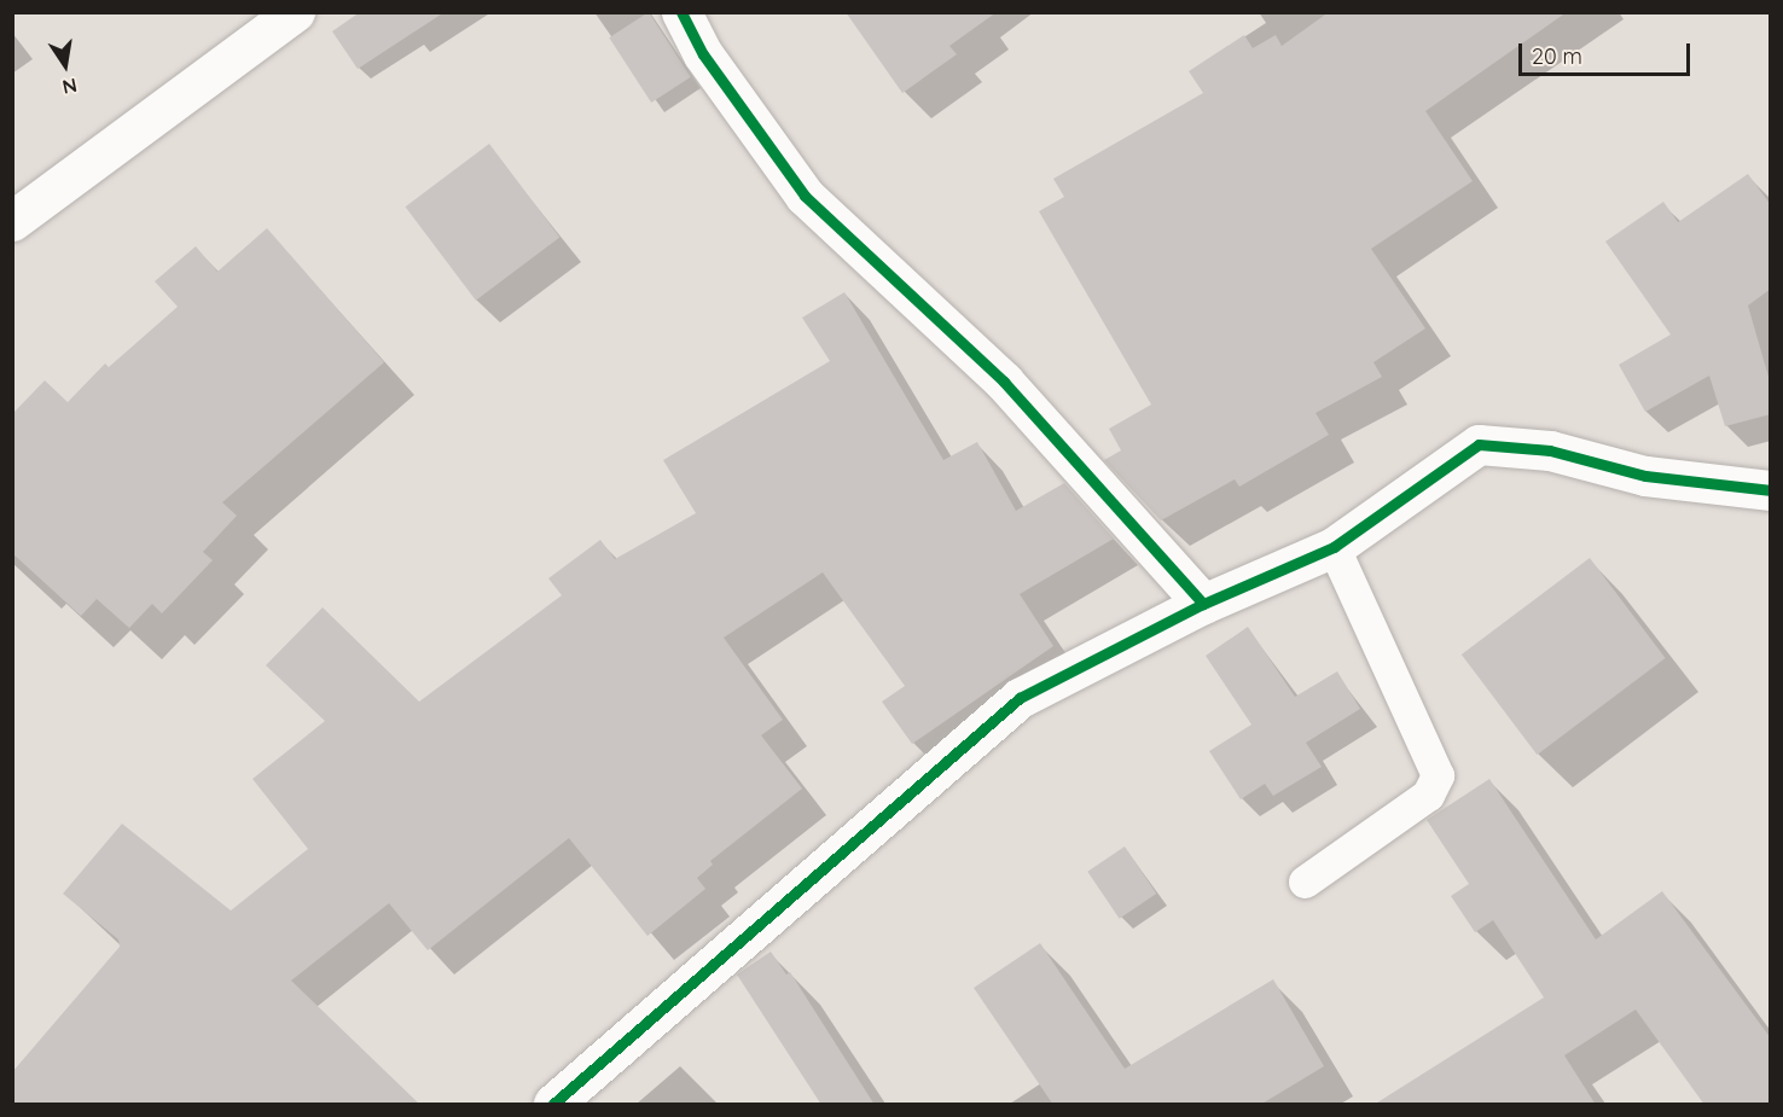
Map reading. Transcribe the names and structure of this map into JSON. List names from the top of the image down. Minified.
{"scale_bar":"20 m","north":"bottom"}
